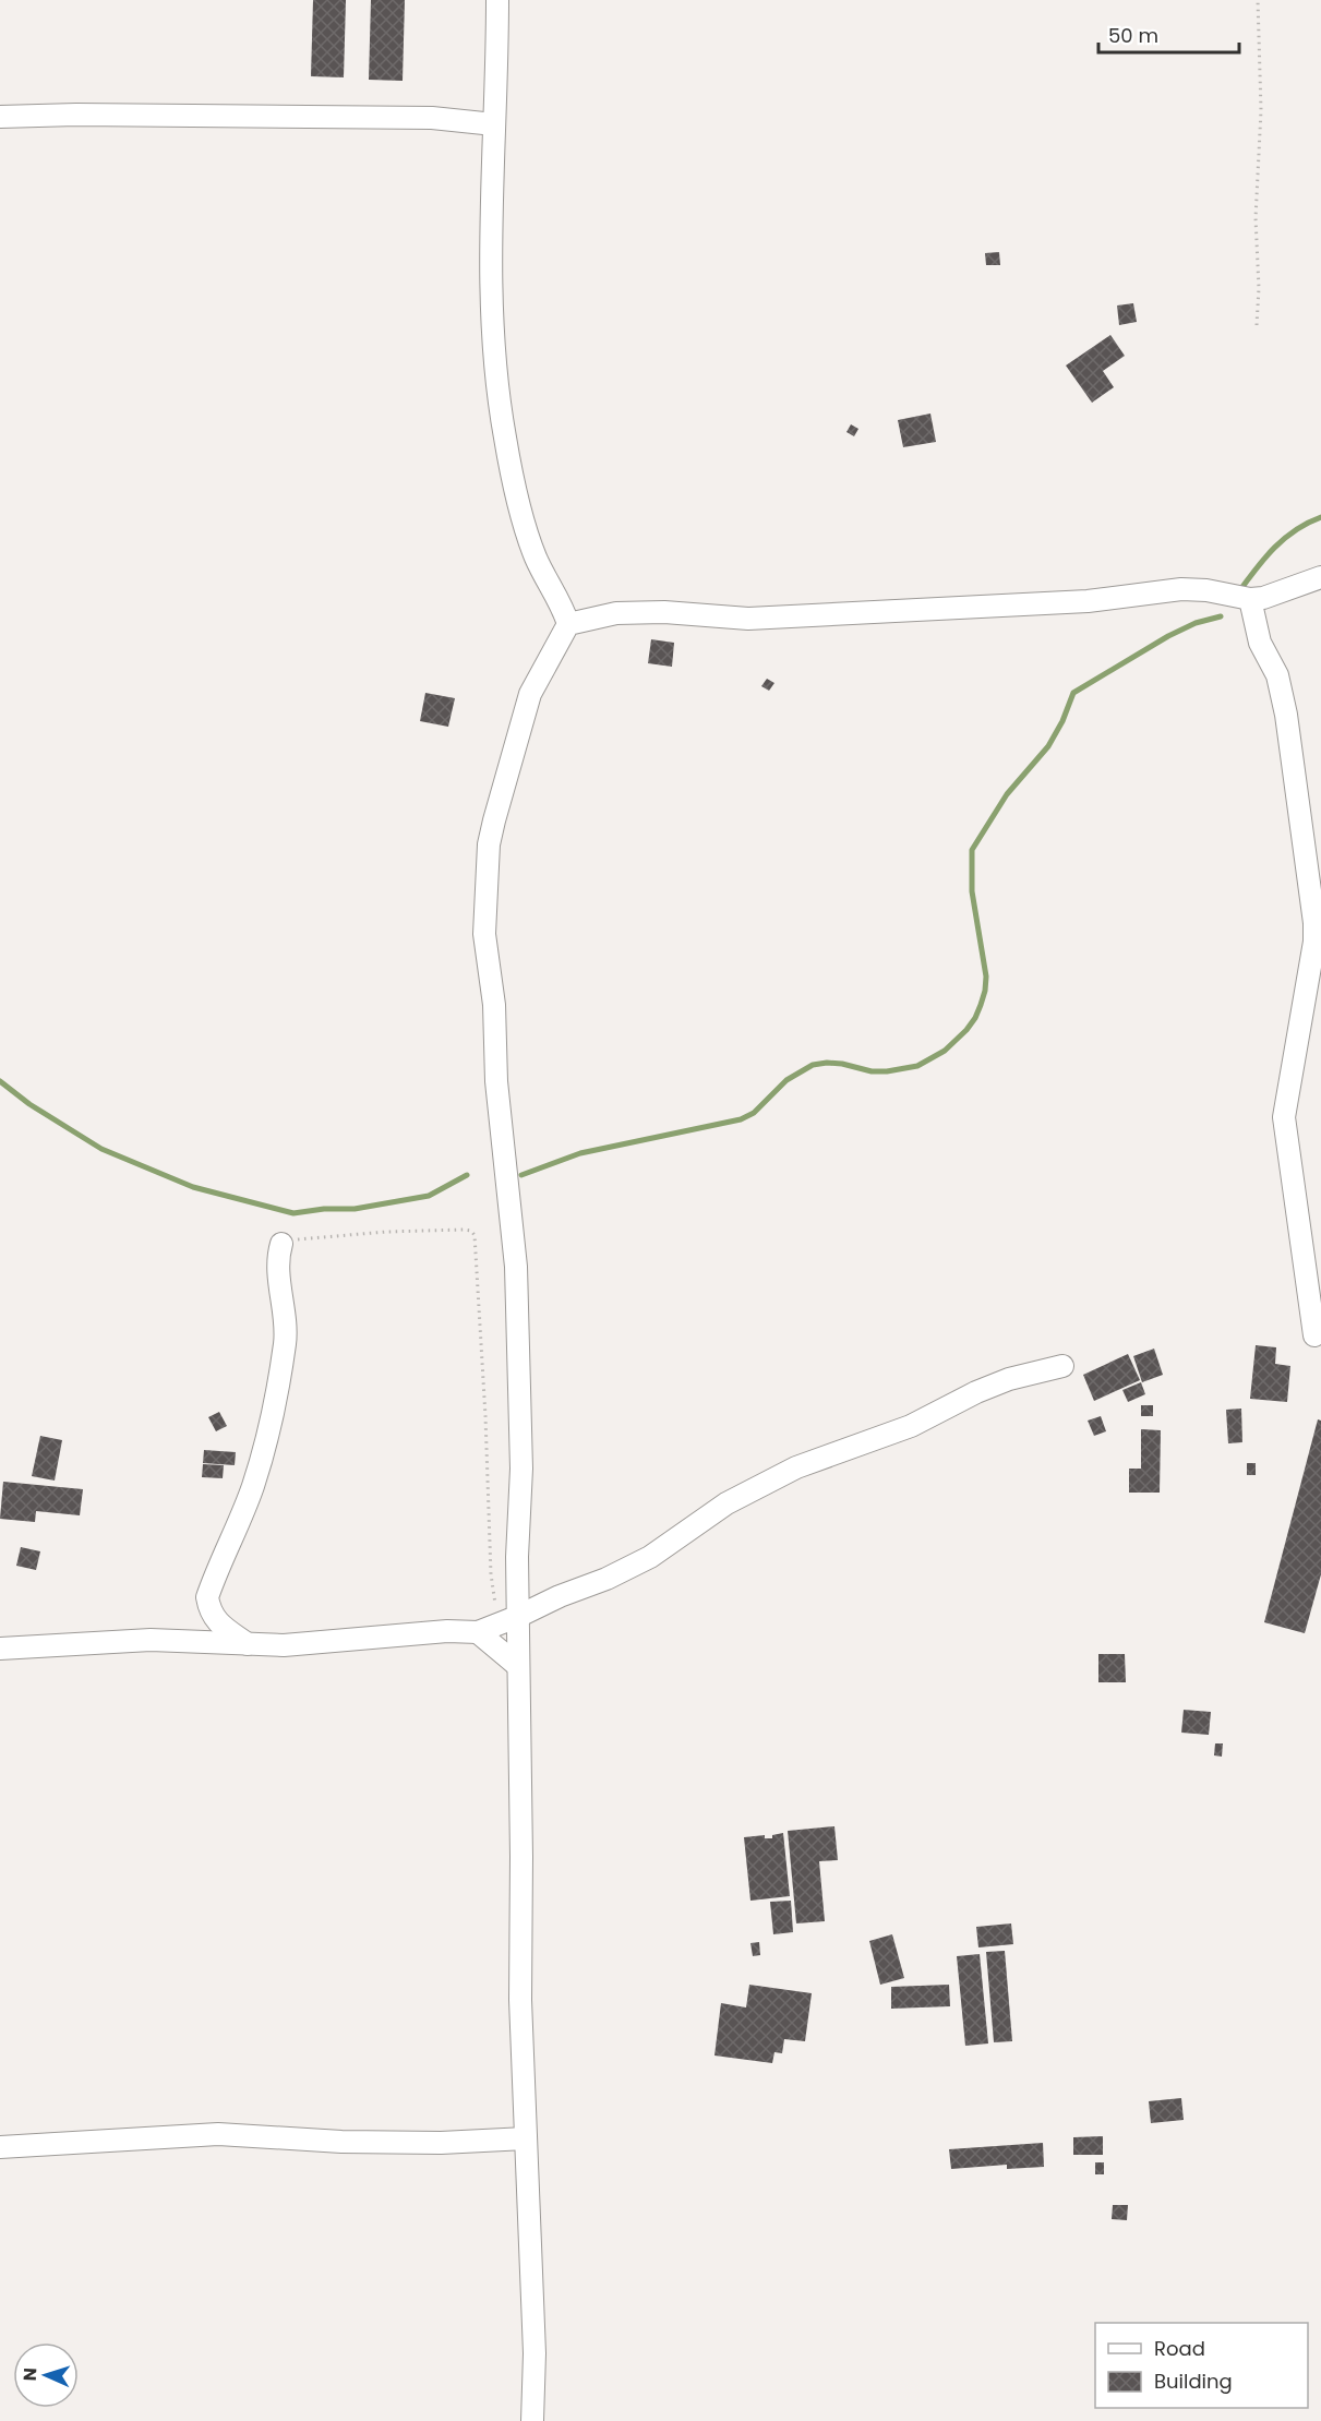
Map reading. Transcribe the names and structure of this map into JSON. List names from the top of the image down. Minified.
{"legend":["Road","Building"],"scale_bar":"50 m","north":"left"}
